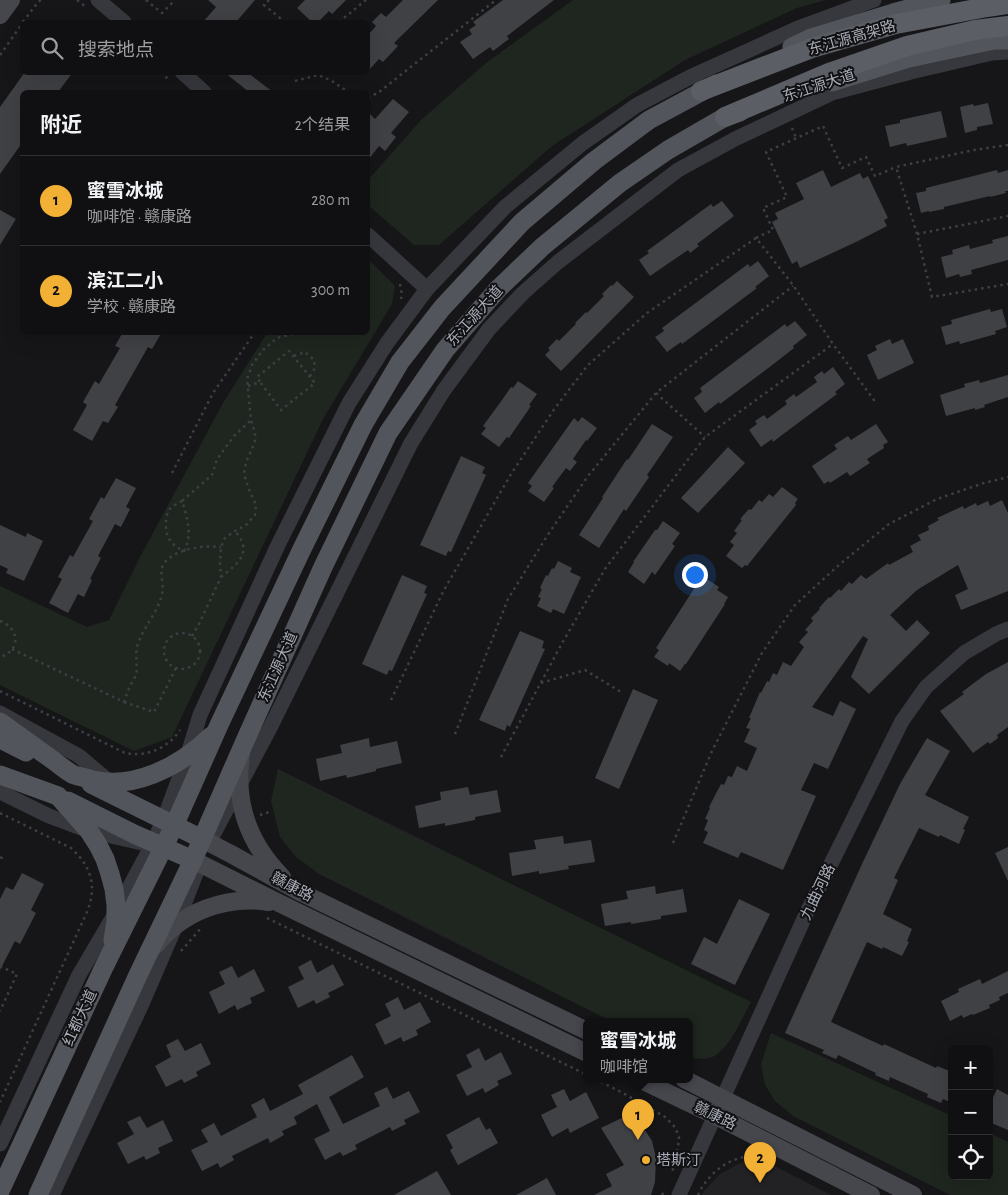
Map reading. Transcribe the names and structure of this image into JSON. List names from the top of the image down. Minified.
{"streets":{"highway":["东江源高架路"],"main road":["东江源大道","赣康路","红都大道"],"street":["九曲河路"]},"crossings":[["东江源高架路","东江源大道"],["东江源大道","赣康路"],["东江源大道","红都大道"],["赣康路","九曲河路"],["赣康路","红都大道"]],"places":["塔斯汀"],"page":{"search":"搜索地点","heading":["附近","2个结果"],"list":[{"mark":"1","name":"蜜雪冰城","note":"咖啡馆 · 赣康路","value":"280 m"},{"mark":"2","name":"滨江二小","note":"学校 · 赣康路","value":"300 m"}],"popup":["蜜雪冰城","咖啡馆"],"map_buttons":["+","−"],"pins":["1","2"]}}
